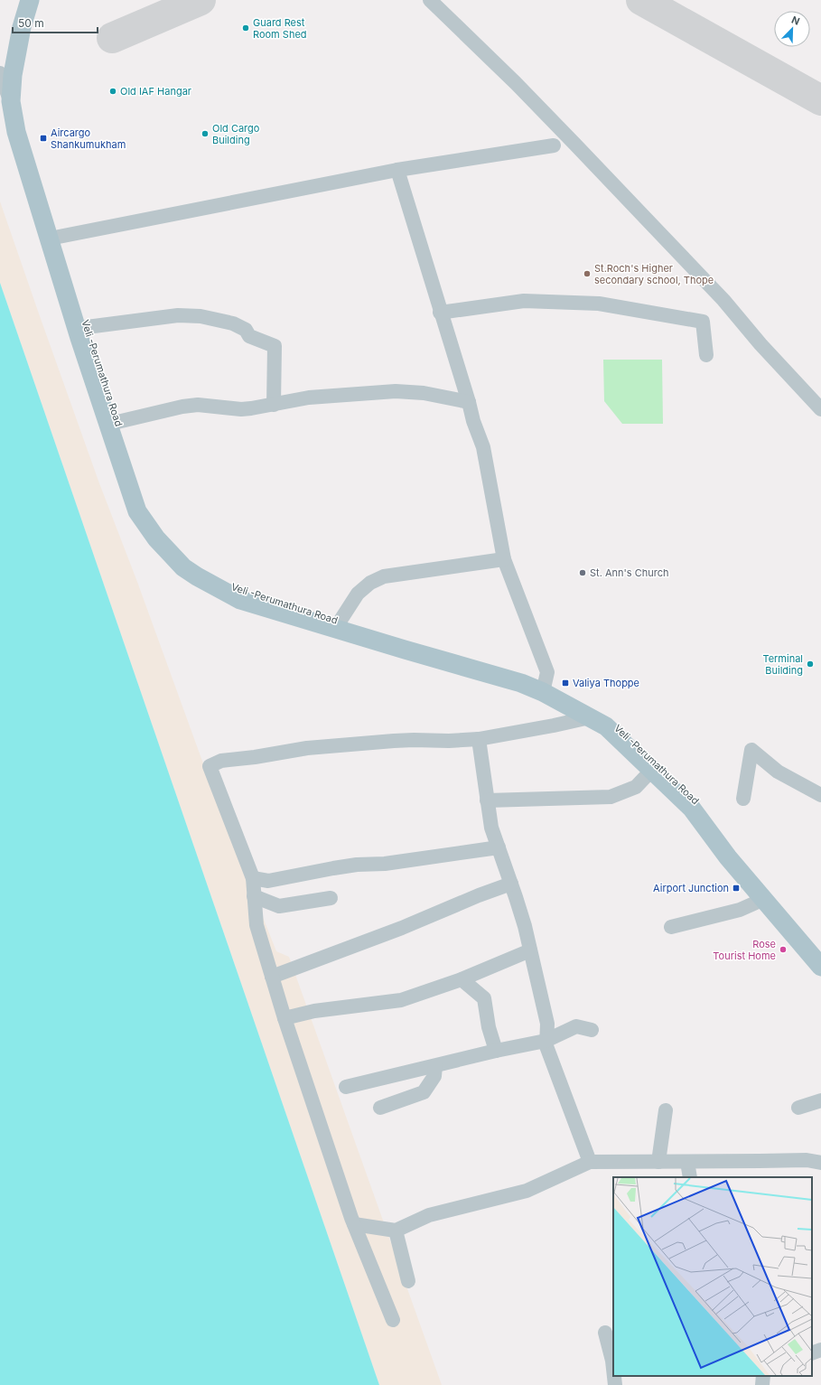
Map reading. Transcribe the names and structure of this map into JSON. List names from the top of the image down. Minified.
{"streets":{"main road":["Veli -Perumathura Road"]},"places":{"other":["Guard Rest Room Shed","Old IAF Hangar","Old Cargo Building","St.Roch's Higher secondary school, Thope","St. Ann's Church","Terminal Building","Rose Tourist Home"],"transit":["Aircargo Shankumukham","Valiya Thoppe","Airport Junction"]},"scale_bar":"50 m","north":"top right"}
